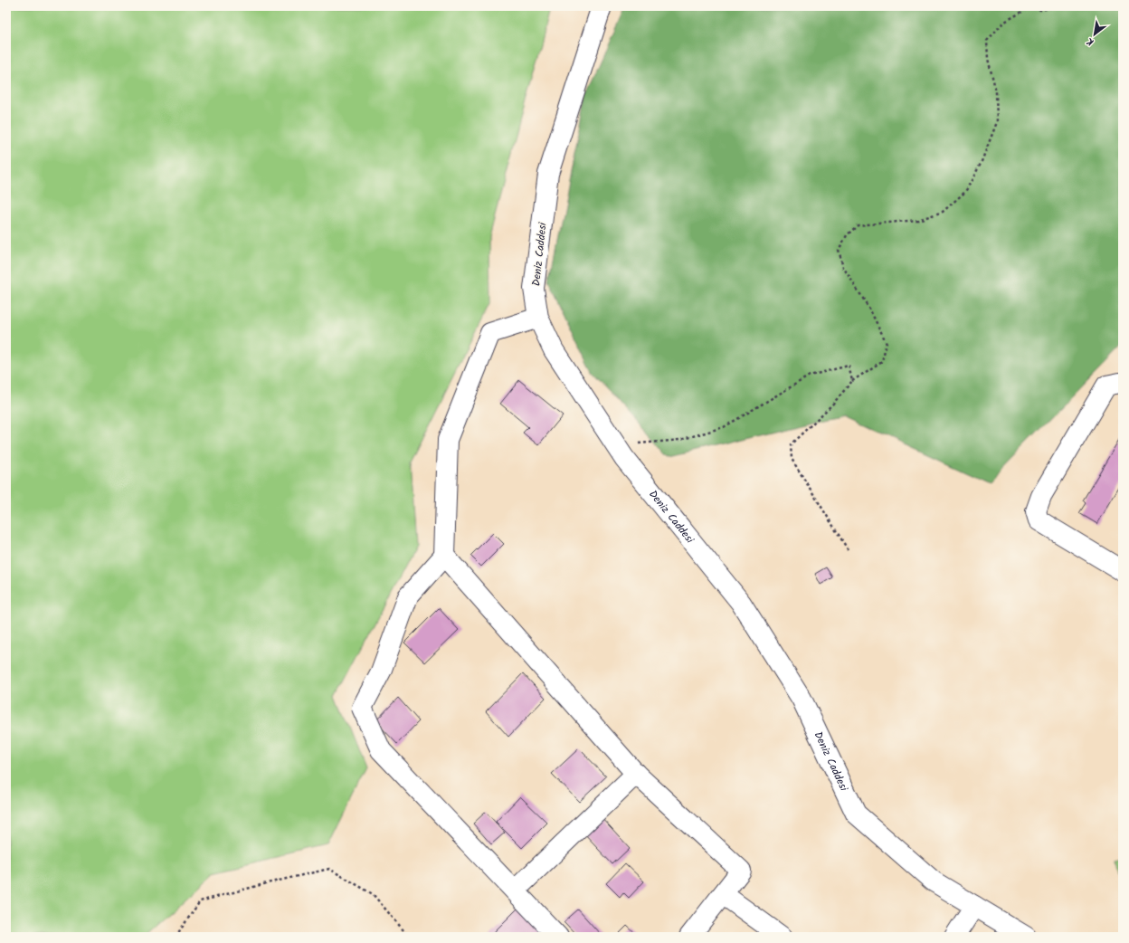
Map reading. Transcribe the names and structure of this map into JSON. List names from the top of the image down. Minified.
{"streets":{"street":["Deniz Caddesi"]},"north":"bottom left"}
